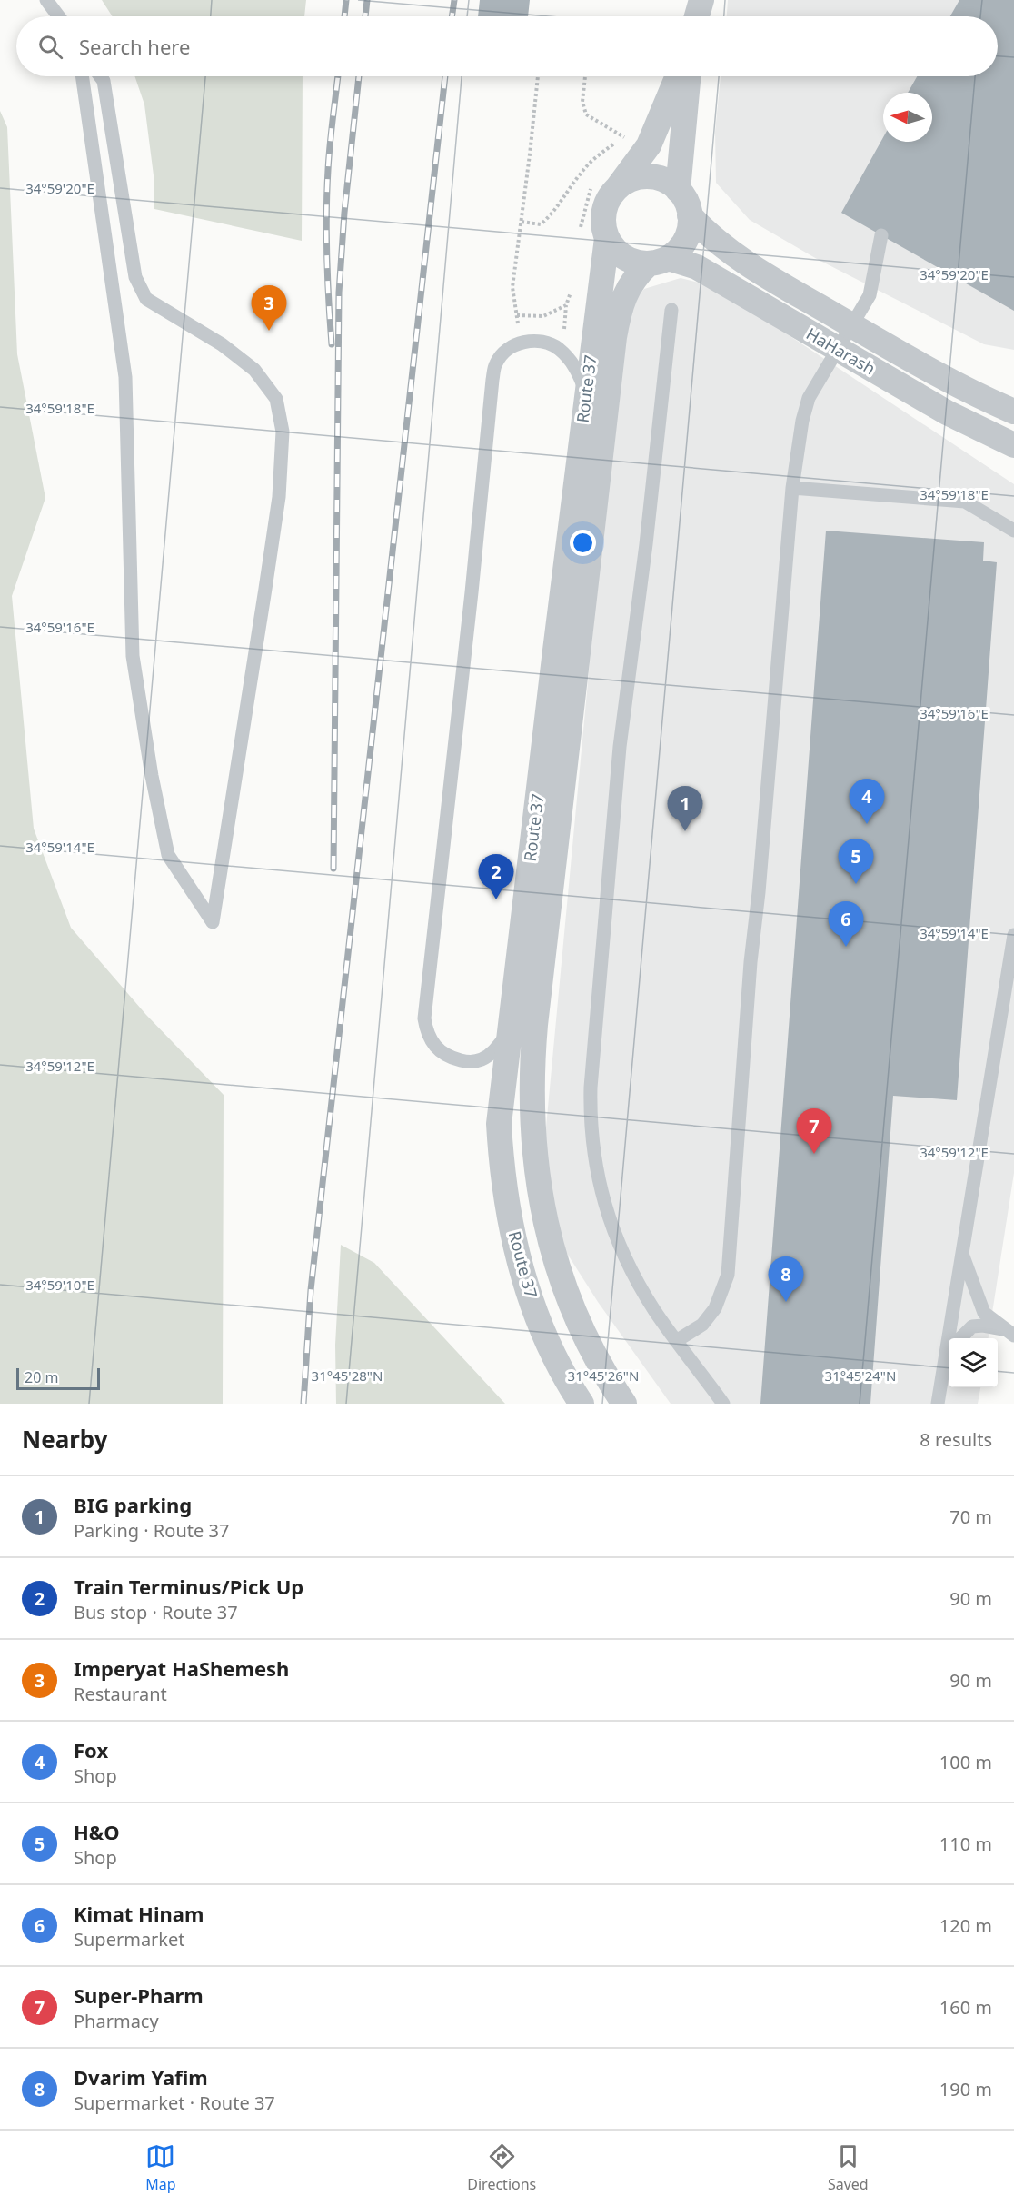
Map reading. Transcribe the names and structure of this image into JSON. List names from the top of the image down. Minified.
{"streets":{"street":["HaHarash","Route 37"]},"crossings":[["HaHarash","Route 37"]],"scale_bar":"20 m","north":"left","page":{"search":"Search here","pins":["3","4","1","5","2","6","7","8"],"scale":"20 m","heading":["Nearby","8 results"],"list":[{"mark":"1","name":"BIG parking","note":"Parking · Route 37","value":"70 m"},{"mark":"2","name":"Train Terminus/Pick Up","note":"Bus stop · Route 37","value":"90 m"},{"mark":"3","name":"Imperyat HaShemesh","note":"Restaurant","value":"90 m"},{"mark":"4","name":"Fox","note":"Shop","value":"100 m"},{"mark":"5","name":"H&O","note":"Shop","value":"110 m"},{"mark":"6","name":"Kimat Hinam","note":"Supermarket","value":"120 m"},{"mark":"7","name":"Super-Pharm","note":"Pharmacy","value":"160 m"},{"mark":"8","name":"Dvarim Yafim","note":"Supermarket · Route 37","value":"190 m"}],"nav":["Map","Directions","Saved"]},"coordinates":["34°59'20\"E","34°59'18\"E","34°59'16\"E","34°59'14\"E","34°59'12\"E","34°59'10\"E","31°45'28\"N","31°45'26\"N","31°45'24\"N"]}
